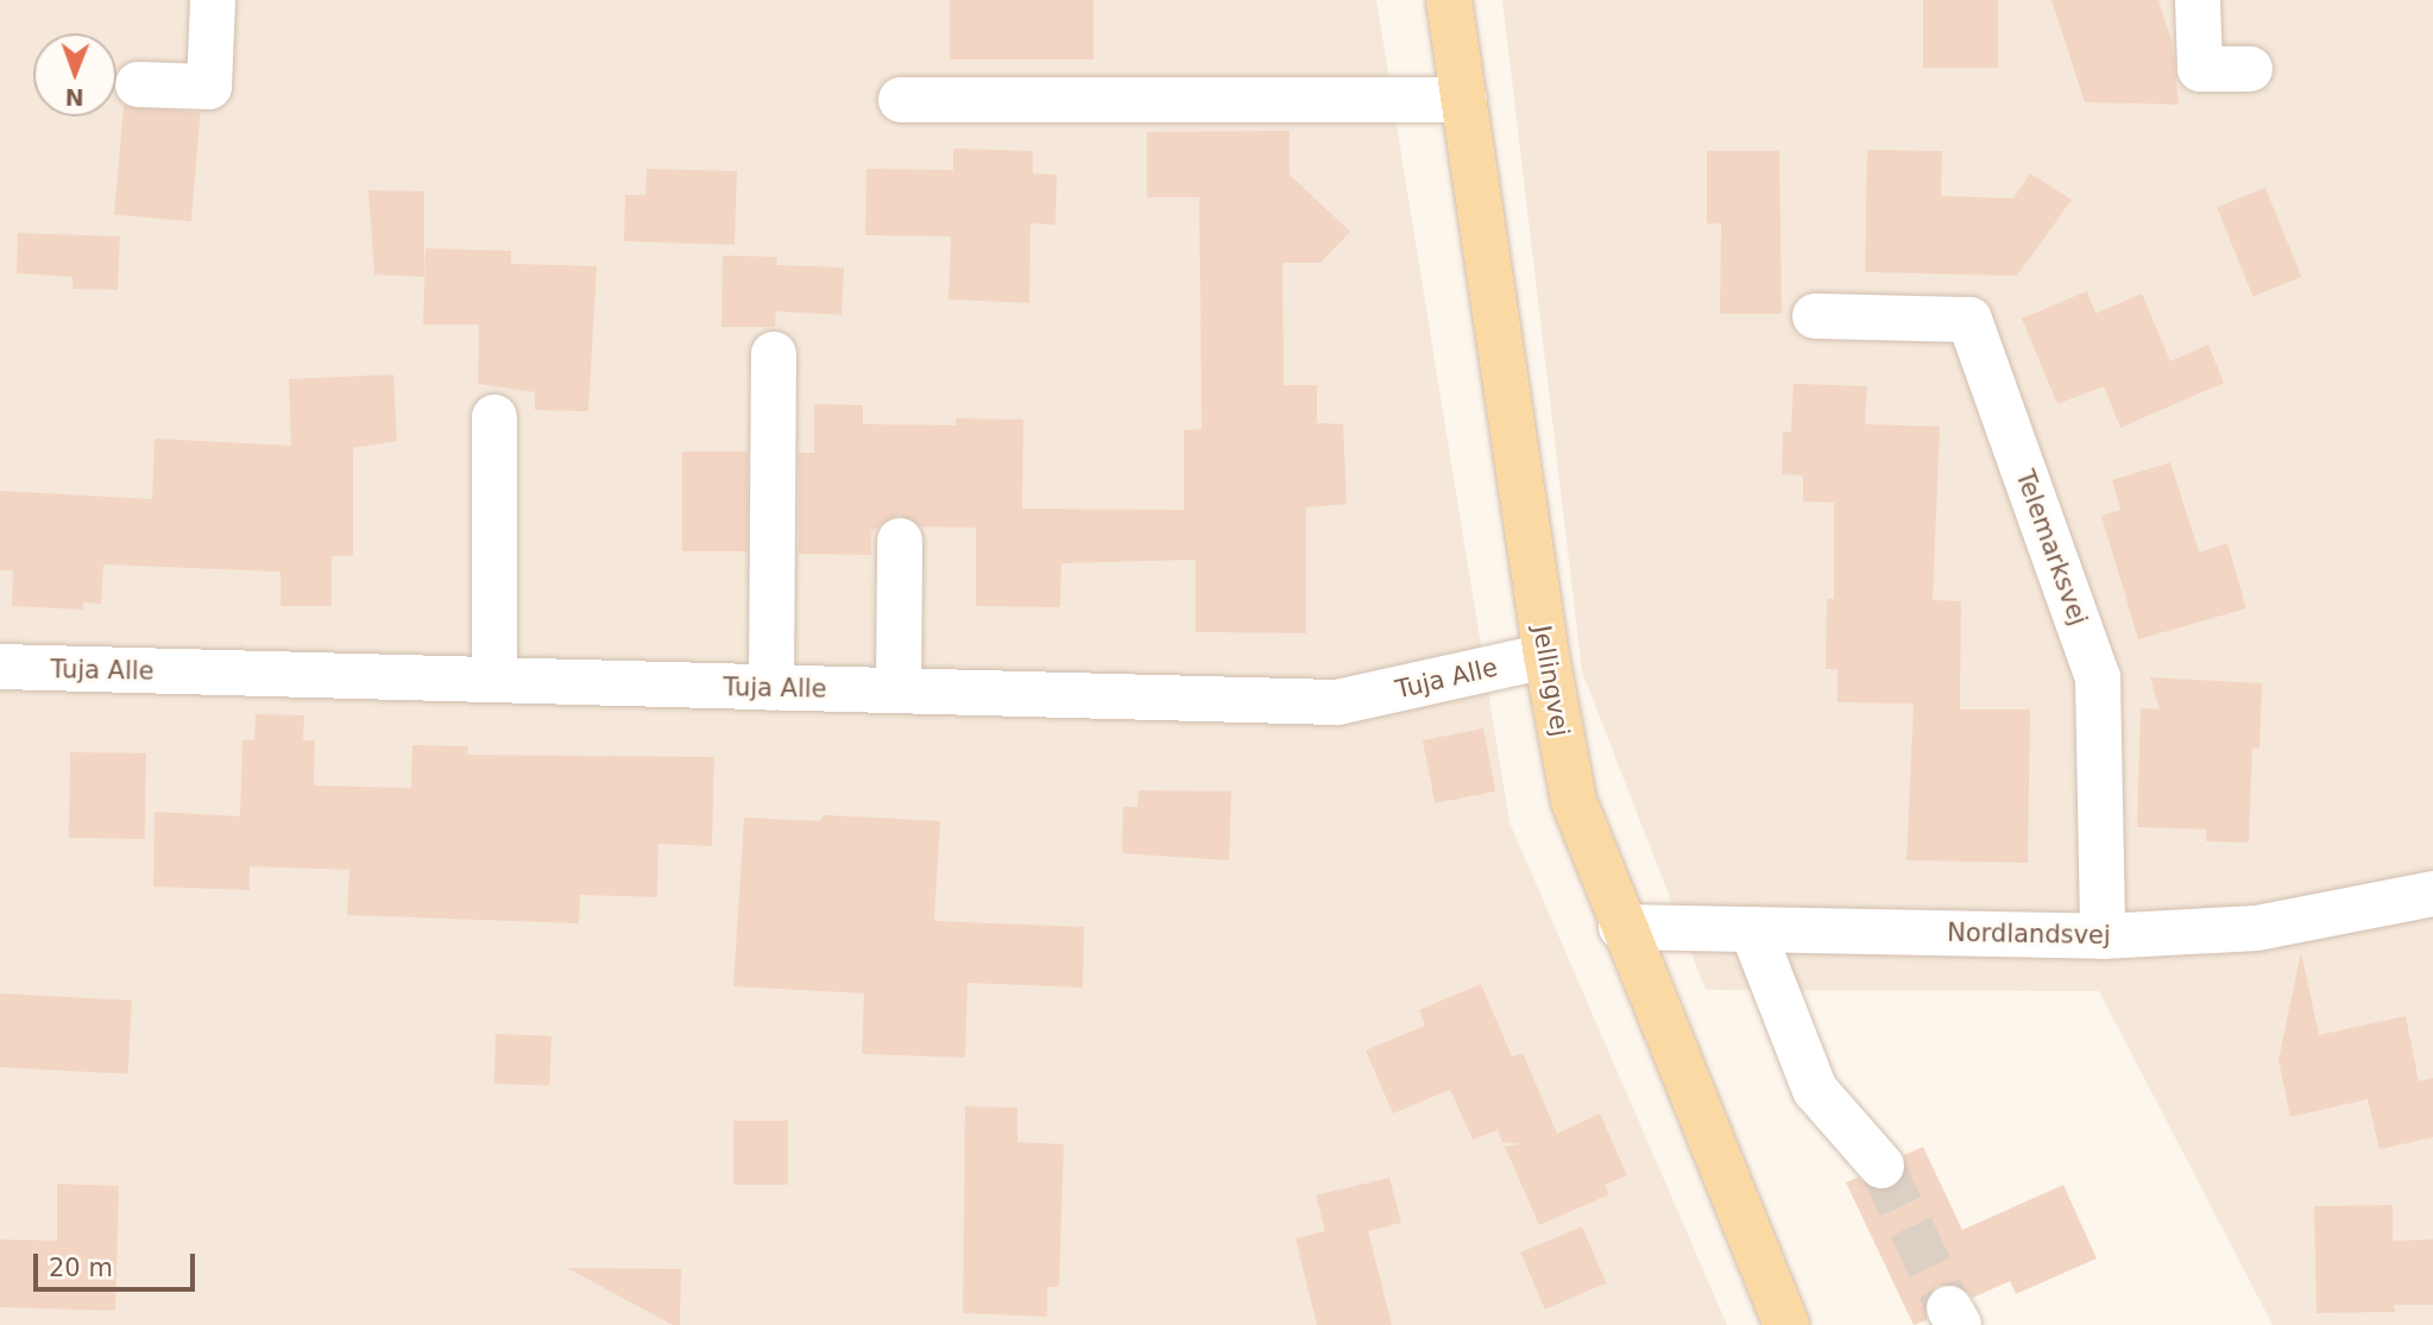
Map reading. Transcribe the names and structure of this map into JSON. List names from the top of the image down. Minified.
{"streets":{"main road":["Jellingvej"],"street":["Telemarksvej","Tuja Alle","Nordlandsvej"]},"crossings":[["Telemarksvej","Nordlandsvej"],["Tuja Alle","Jellingvej"],["Jellingvej","Nordlandsvej"]],"scale_bar":"20 m","north":"bottom"}
